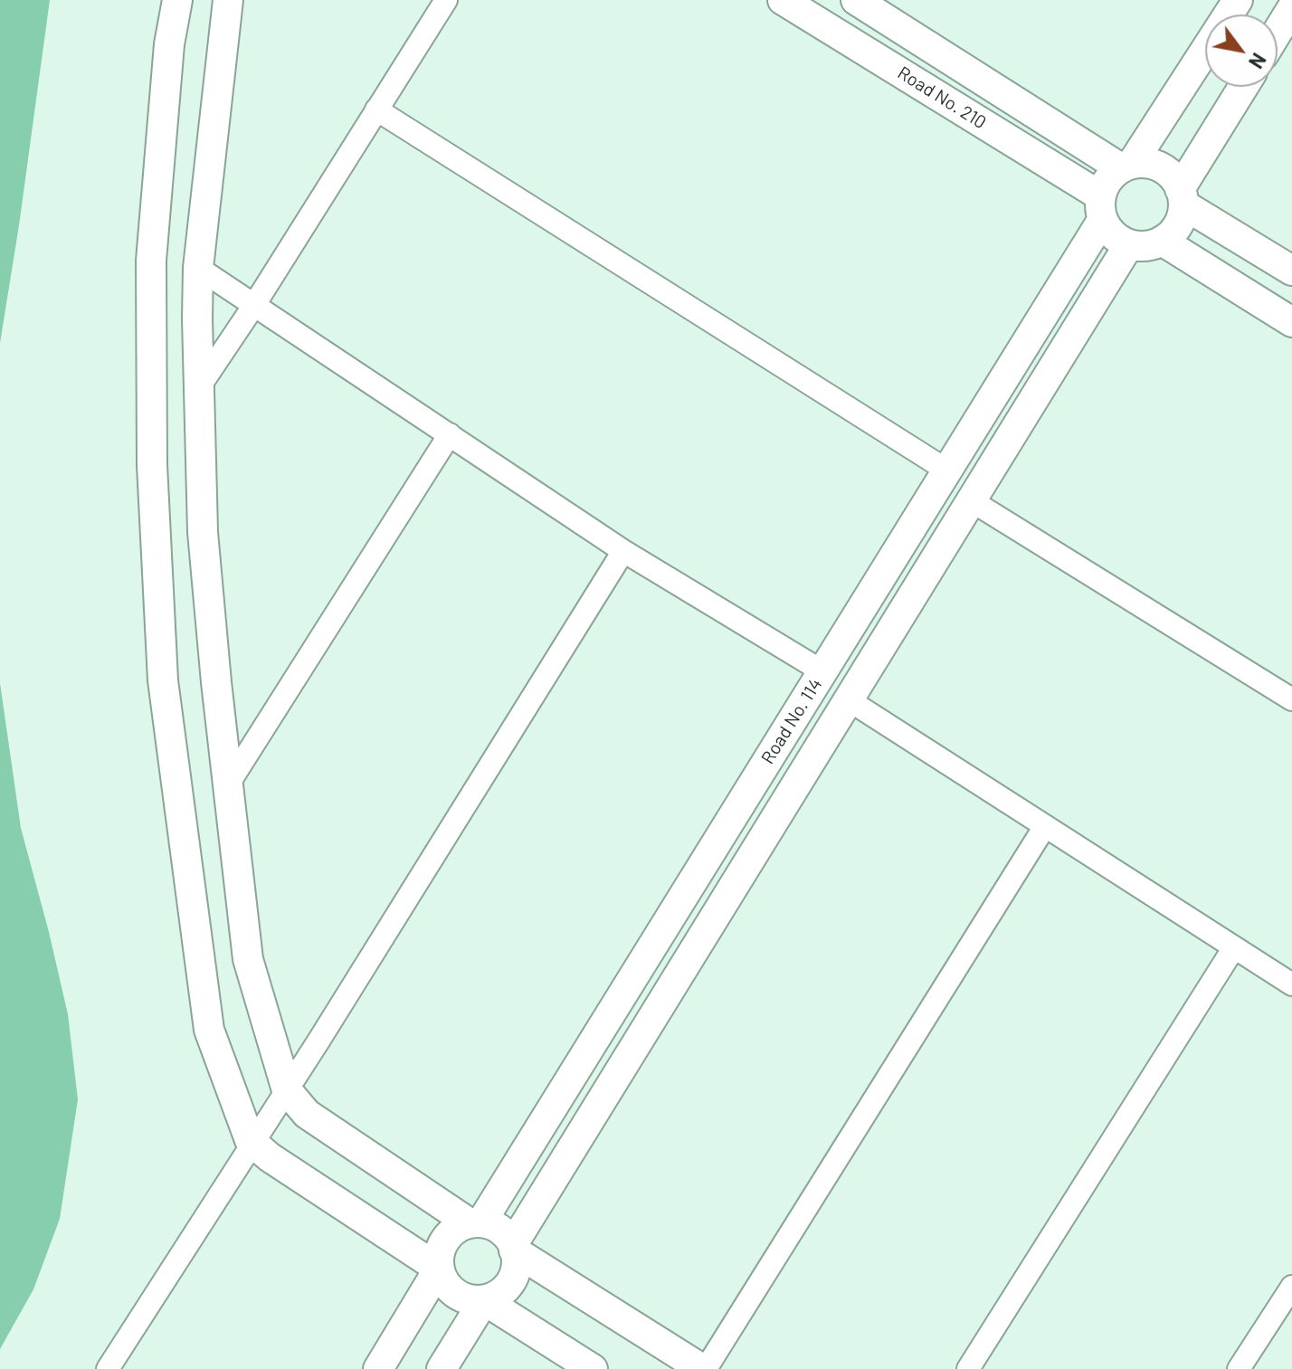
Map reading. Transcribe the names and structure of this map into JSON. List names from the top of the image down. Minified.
{"streets":{"street":["Road No. 210","Road No. 114"]},"crossings":[["Road No. 210","Road No. 114"]],"north":"bottom right"}
